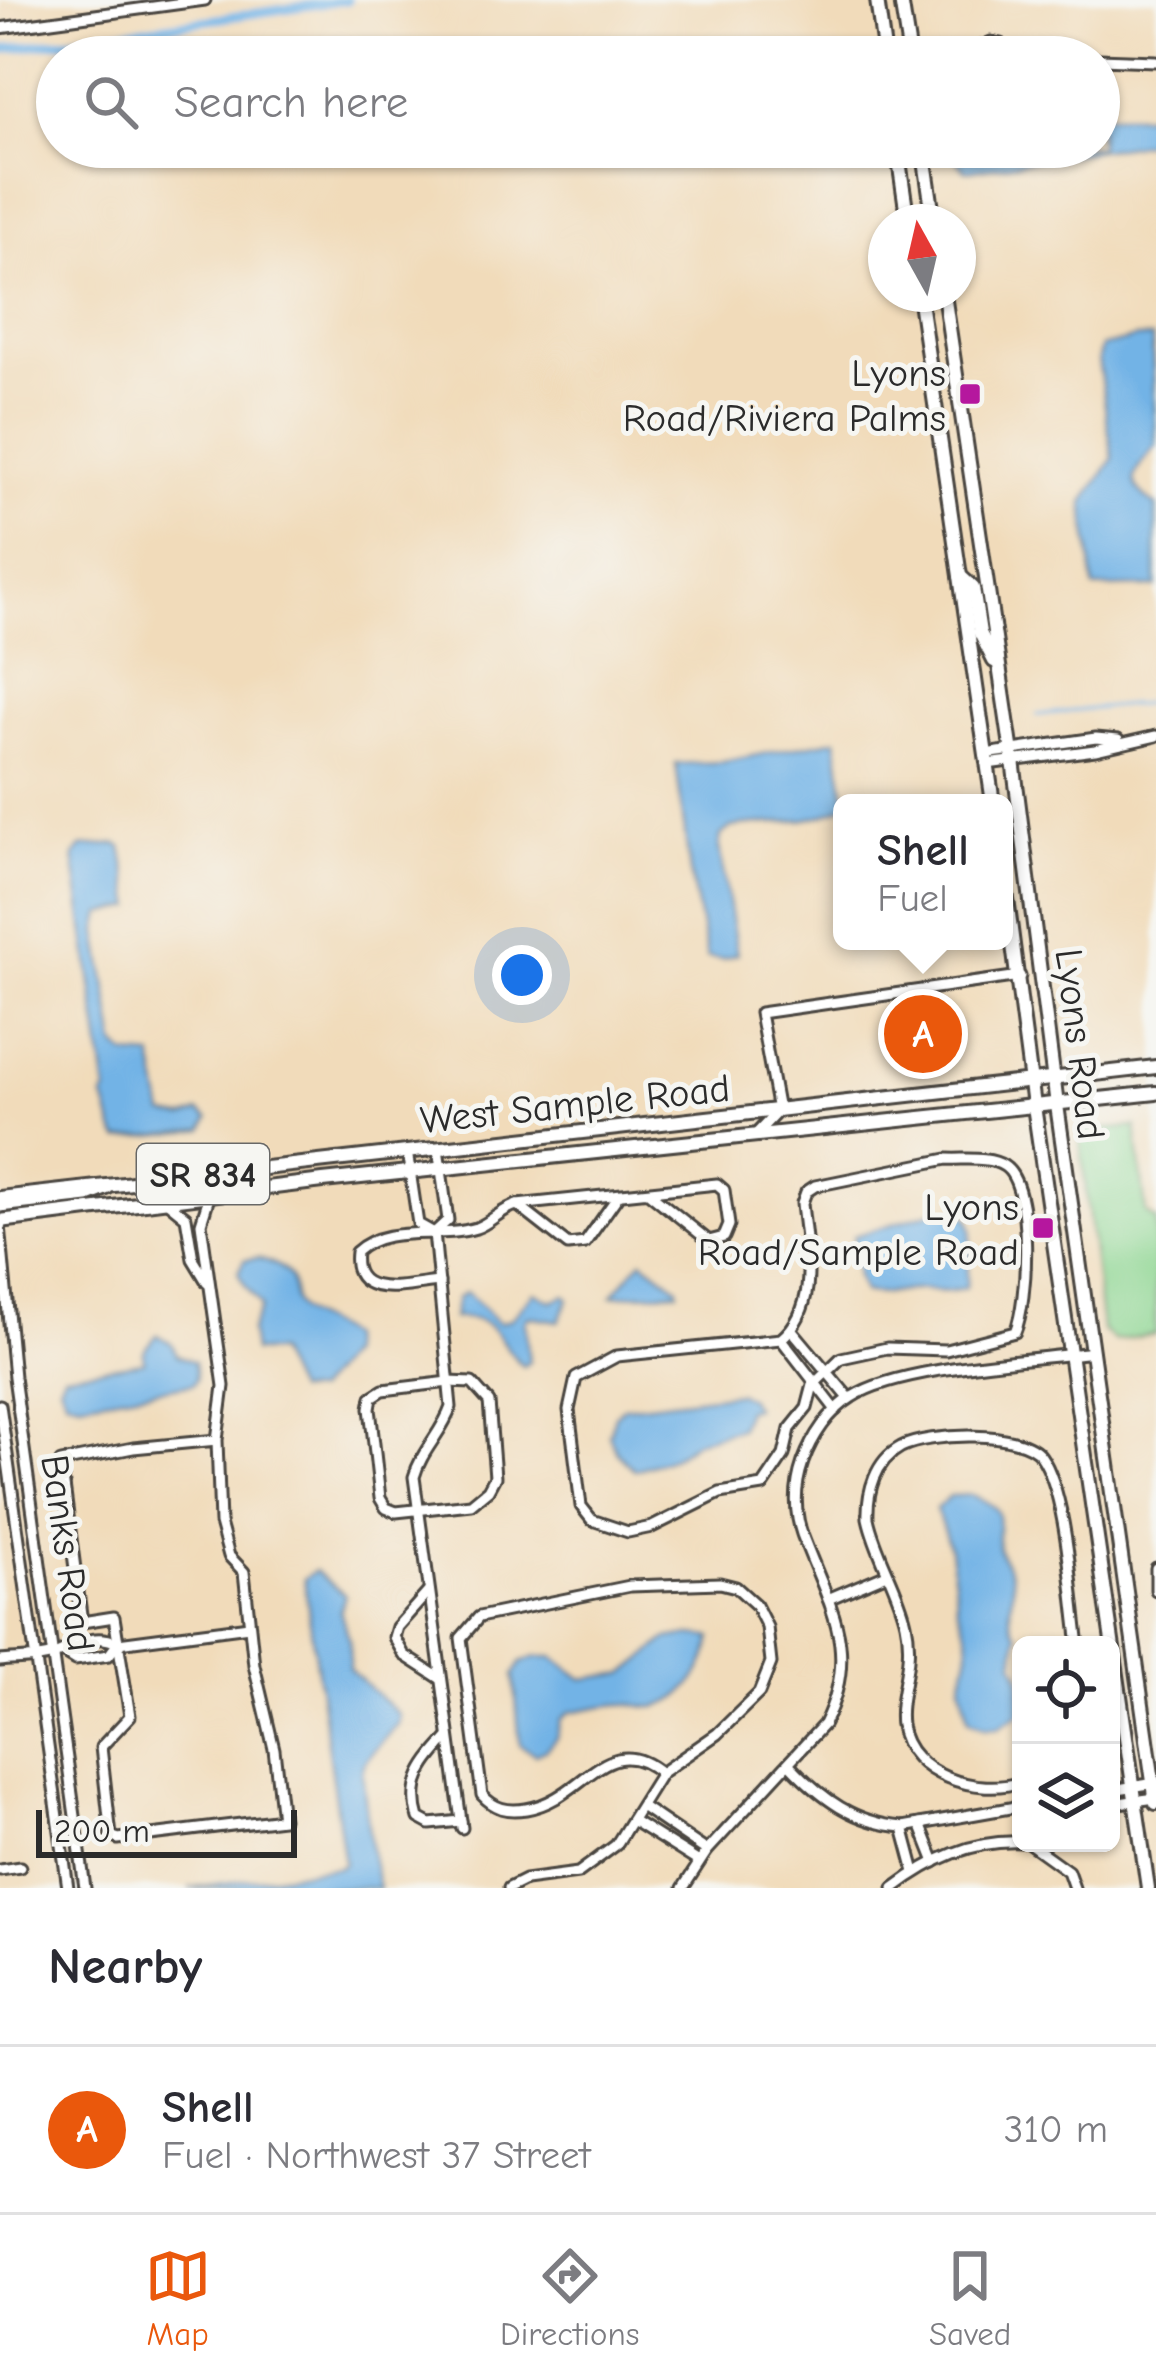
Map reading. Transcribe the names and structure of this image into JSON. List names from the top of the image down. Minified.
{"streets":{"main road":["Lyons Road","West Sample Road","SR 834"],"street":["Banks Road"]},"crossings":[["Lyons Road","West Sample Road"],["West Sample Road","Banks Road"]],"places":{"transit":["Lyons Road/Riviera Palms","Lyons Road/Sample Road"]},"scale_bar":"200 m","north":"top","page":{"search":"Search here","popup":["Shell","Fuel"],"pins":"A","scale":"200 m","heading":"Nearby","list":[{"mark":"A","name":"Shell","note":"Fuel · Northwest 37 Street","value":"310 m"}],"nav":["Map","Directions","Saved"]}}
